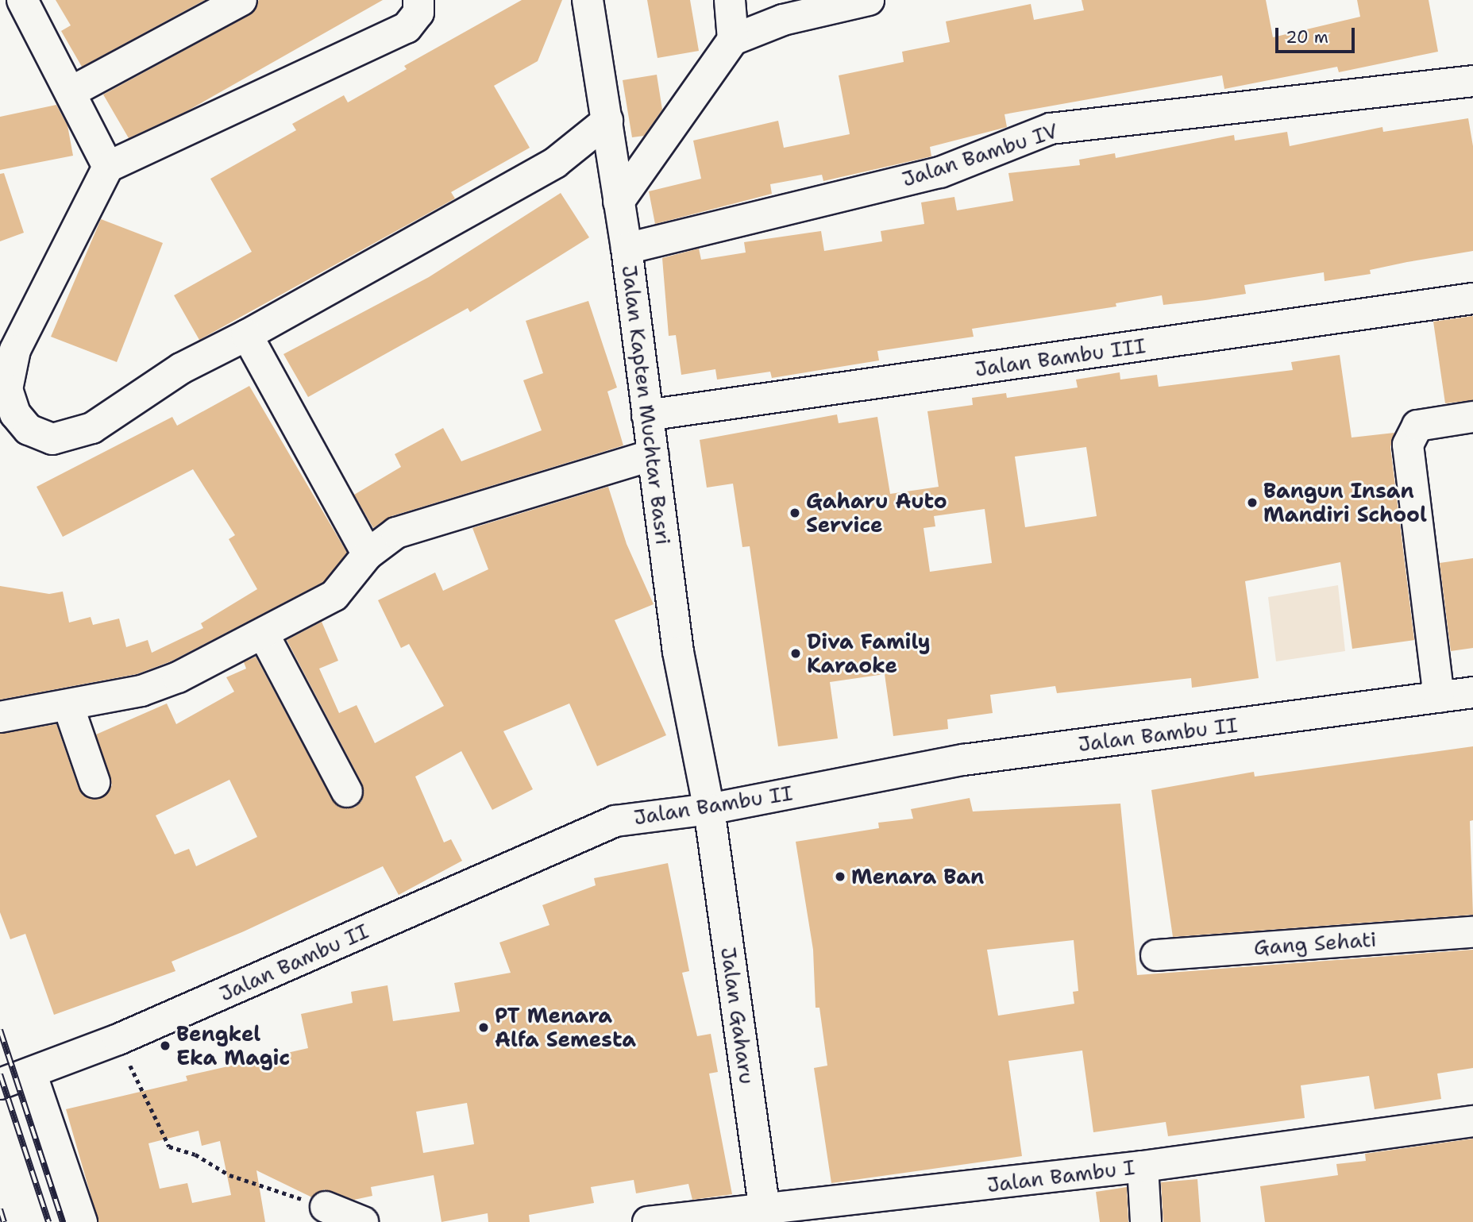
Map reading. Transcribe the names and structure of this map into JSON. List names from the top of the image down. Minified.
{"streets":{"street":["Jalan Bambu IV","Jalan Bambu III","Jalan Kapten Muchtar Basri","Jalan Bambu II","Gang Sehati","Jalan Gaharu","Jalan Bambu I"]},"crossings":[["Jalan Bambu IV","Jalan Kapten Muchtar Basri"],["Jalan Bambu III","Jalan Kapten Muchtar Basri"],["Jalan Kapten Muchtar Basri","Jalan Bambu II"],["Jalan Kapten Muchtar Basri","Jalan Gaharu"],["Jalan Bambu II","Jalan Gaharu"],["Jalan Gaharu","Jalan Bambu I"]],"places":["Bangun Insan Mandiri School","Gaharu Auto Service","Diva Family Karaoke","Menara Ban","PT Menara Alfa Semesta","Bengkel Eka Magic"],"scale_bar":"20 m"}
